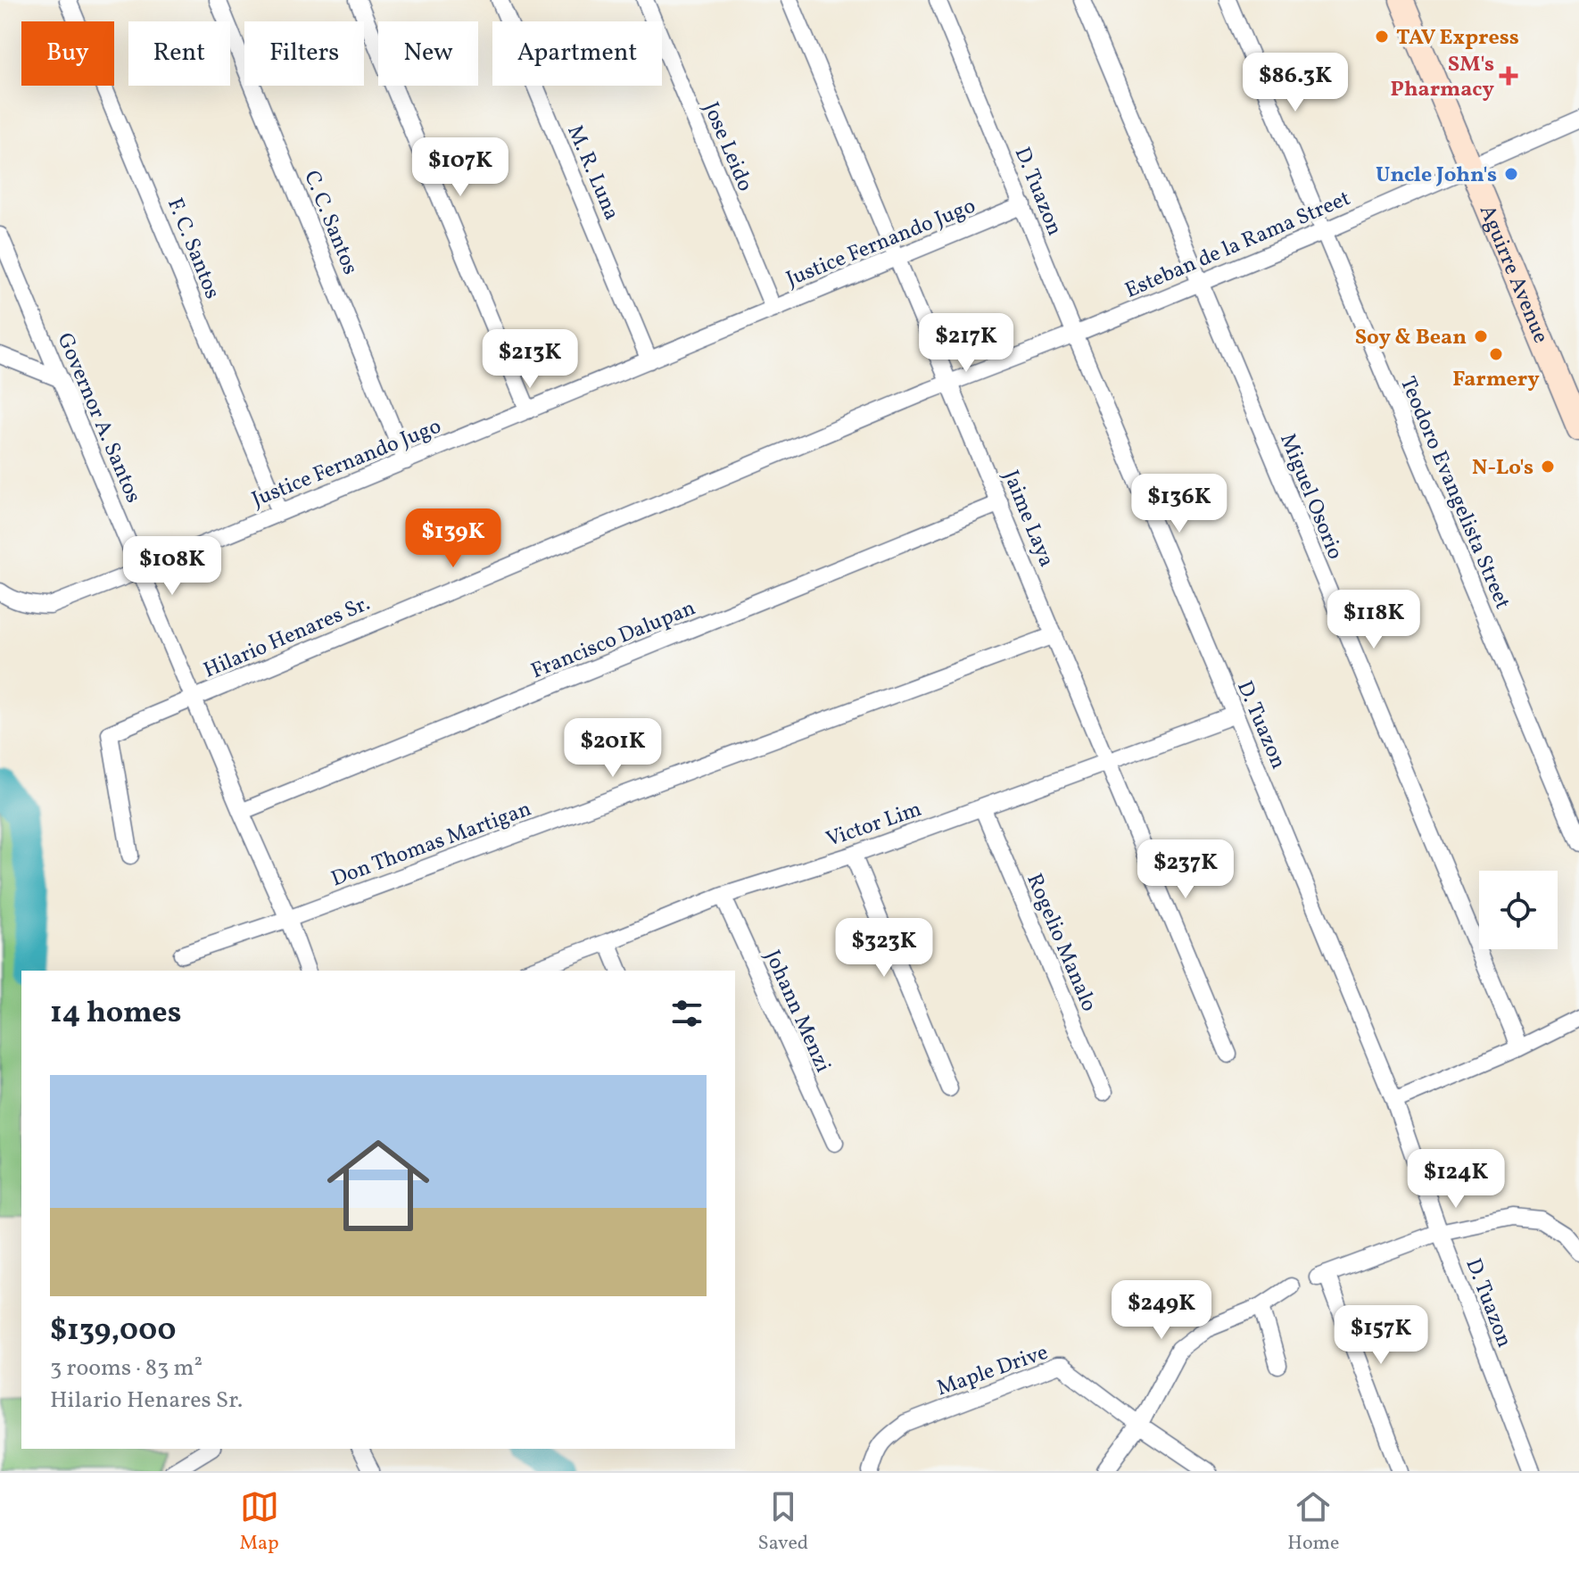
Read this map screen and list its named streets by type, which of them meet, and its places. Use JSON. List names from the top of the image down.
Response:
{
  "streets": {
    "street": [
      "Jose Leido",
      "M. R. Luna",
      "D. Tuazon",
      "C. C. Santos",
      "Justice Fernando Jugo",
      "Esteban de la Rama Street",
      "F. C. Santos",
      "Aguirre Avenue",
      "Governor A. Santos",
      "Teodoro Evangelista Street",
      "Miguel Osorio",
      "Jaime Laya",
      "Hilario Henares Sr.",
      "Francisco Dalupan",
      "Victor Lim",
      "Don Thomas Martigan",
      "Rogelio Manalo",
      "Johann Menzi",
      "Maple Drive"
    ]
  },
  "crossings": [
    ["Jose Leido", "Justice Fernando Jugo"],
    ["M. R. Luna", "Justice Fernando Jugo"],
    ["D. Tuazon", "Justice Fernando Jugo"],
    ["D. Tuazon", "Esteban de la Rama Street"],
    ["D. Tuazon", "Victor Lim"],
    ["C. C. Santos", "Justice Fernando Jugo"],
    ["Justice Fernando Jugo", "F. C. Santos"],
    ["Justice Fernando Jugo", "Governor A. Santos"],
    ["Justice Fernando Jugo", "Jaime Laya"],
    ["Esteban de la Rama Street", "Aguirre Avenue"],
    ["Esteban de la Rama Street", "Teodoro Evangelista Street"],
    ["Esteban de la Rama Street", "Miguel Osorio"],
    ["Esteban de la Rama Street", "Jaime Laya"],
    ["Esteban de la Rama Street", "Hilario Henares Sr."],
    ["Governor A. Santos", "Hilario Henares Sr."],
    ["Governor A. Santos", "Francisco Dalupan"],
    ["Governor A. Santos", "Don Thomas Martigan"],
    ["Jaime Laya", "Hilario Henares Sr."],
    ["Jaime Laya", "Francisco Dalupan"],
    ["Jaime Laya", "Victor Lim"],
    ["Jaime Laya", "Don Thomas Martigan"],
    ["Victor Lim", "Rogelio Manalo"],
    ["Victor Lim", "Johann Menzi"]
  ],
  "places": {
    "other": [
      "TAV Express",
      "Uncle John's",
      "Soy & Bean",
      "Farmery",
      "N-Lo's"
    ],
    "health": ["SM's Pharmacy"]
  },
  "page": {
    "chip": [
      "Buy",
      "Rent",
      "Filters",
      "New",
      "Apartment"
    ],
    "price": [
      "$86.3K",
      "$107K",
      "$217K",
      "$213K",
      "$136K",
      "$139K",
      "$108K",
      "$118K",
      "$201K",
      "$237K",
      "$323K",
      "$124K",
      "$249K",
      "$157K"
    ],
    "heading": "14 homes",
    "list": [
      {
        "name": "$139,000",
        "note": "3 rooms · 83 m² · Hilario Henares Sr."
      }
    ],
    "tabs": ["Map", "Saved", "Home"]
  }
}
